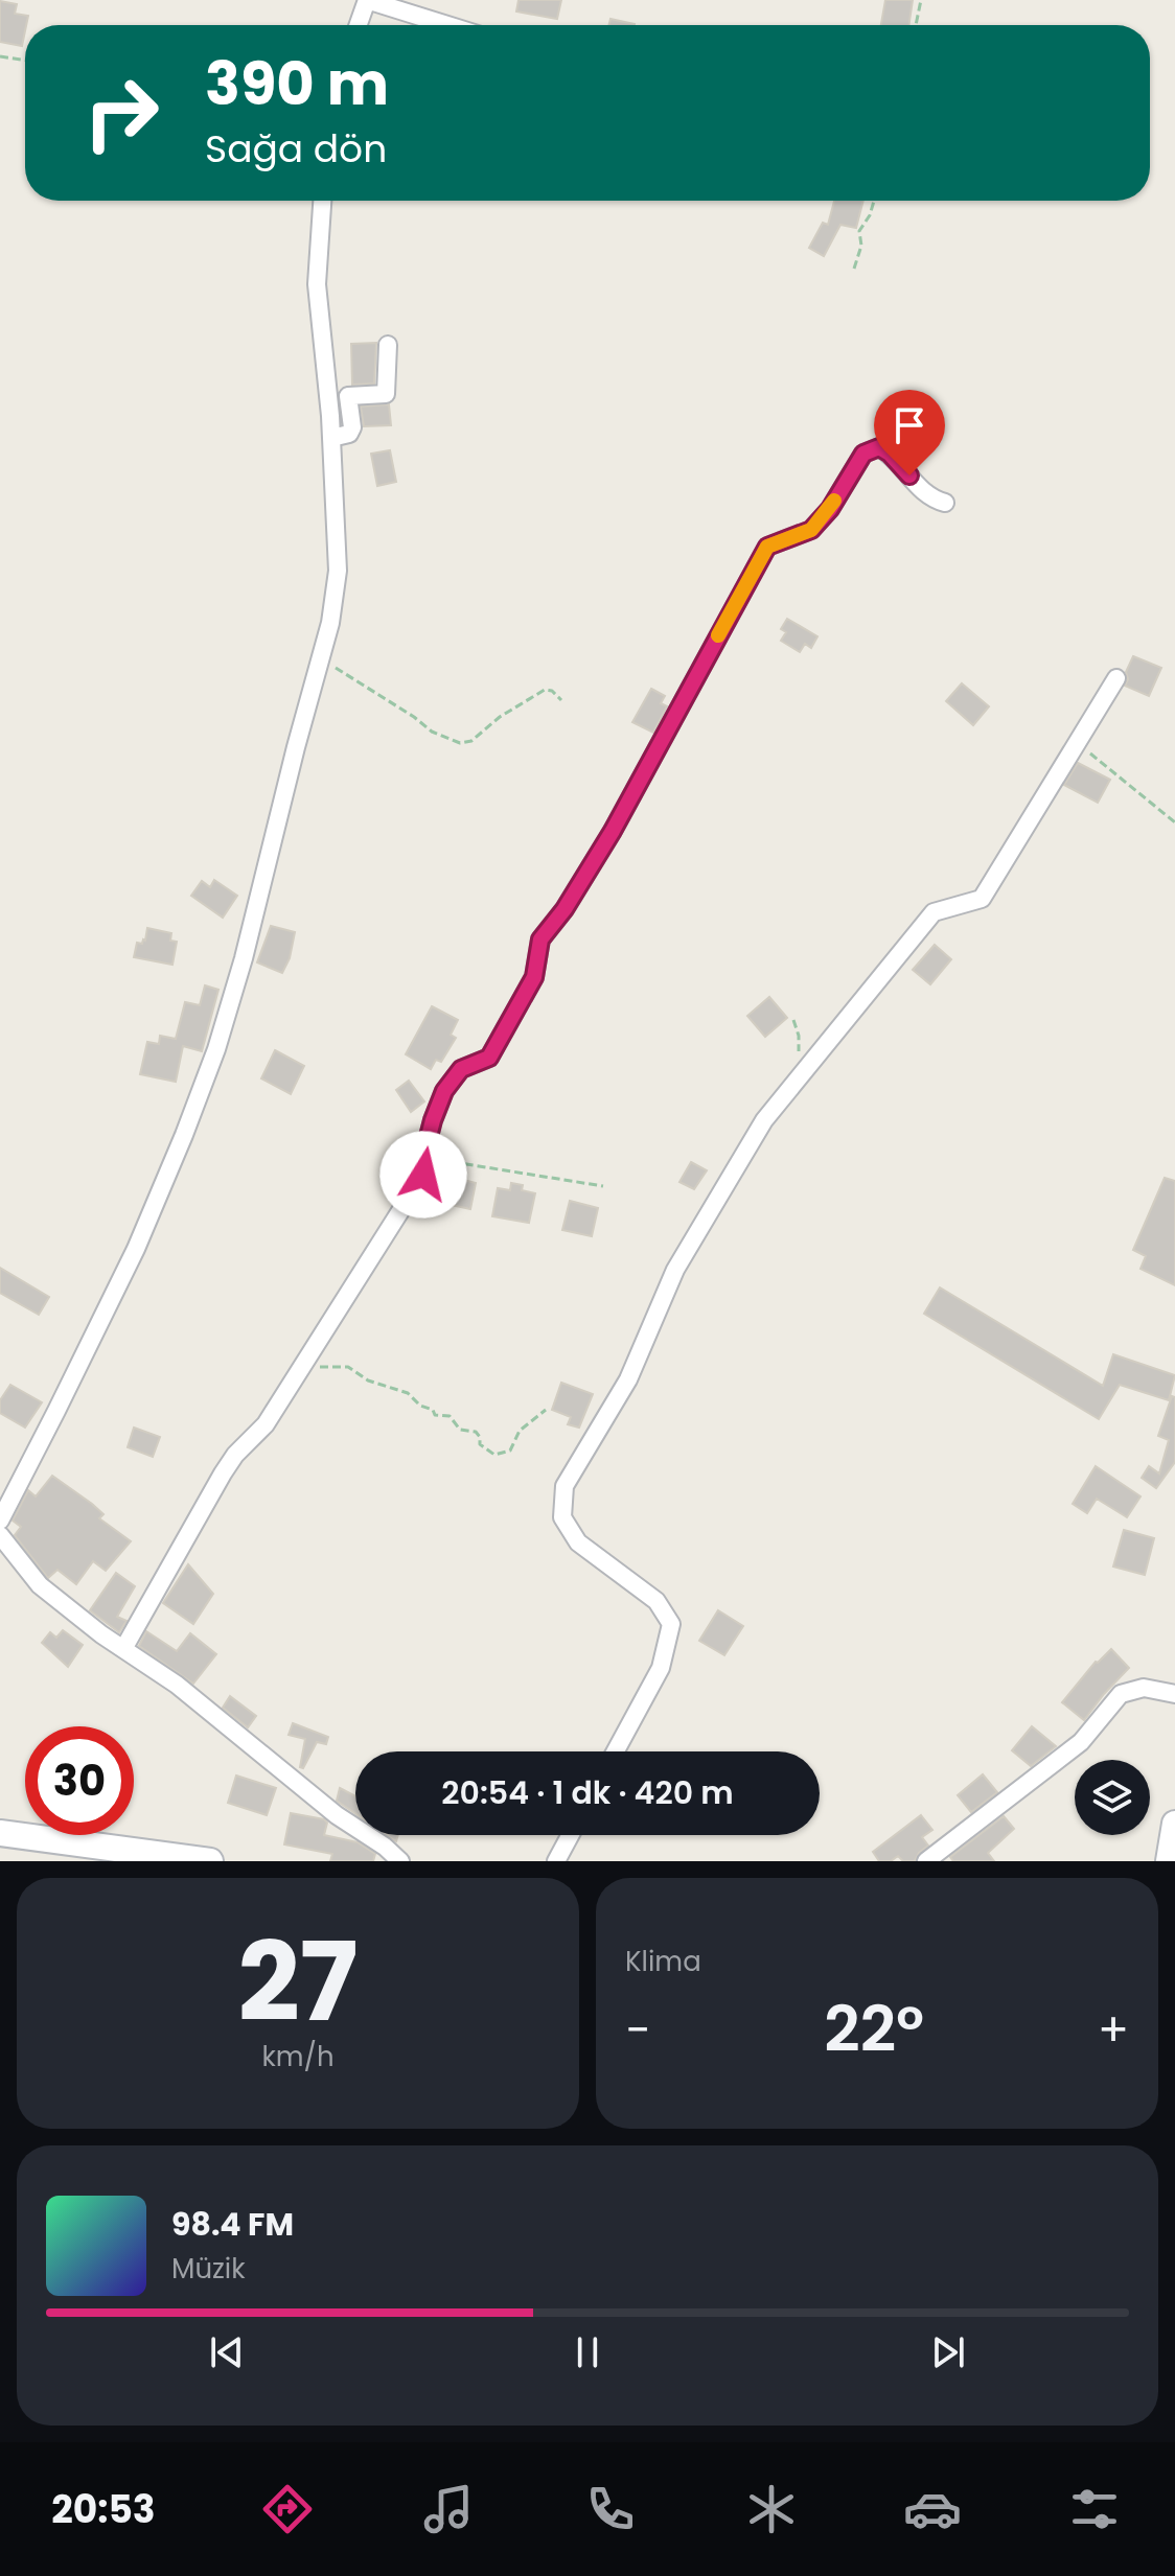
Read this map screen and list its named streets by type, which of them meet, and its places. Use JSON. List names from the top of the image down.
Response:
{
  "page": {
    "turn": ["390 m", "Sağa dön"],
    "limit": "30",
    "trip": "20:54 · 1 dk · 420 m",
    "tile": [
      ["27", "km/h"],
      "Klima"
    ],
    "heat": ["−", "22°", "+"],
    "song": ["98.4 FM", "Müzik"],
    "tabs": "20:53"
  }
}
